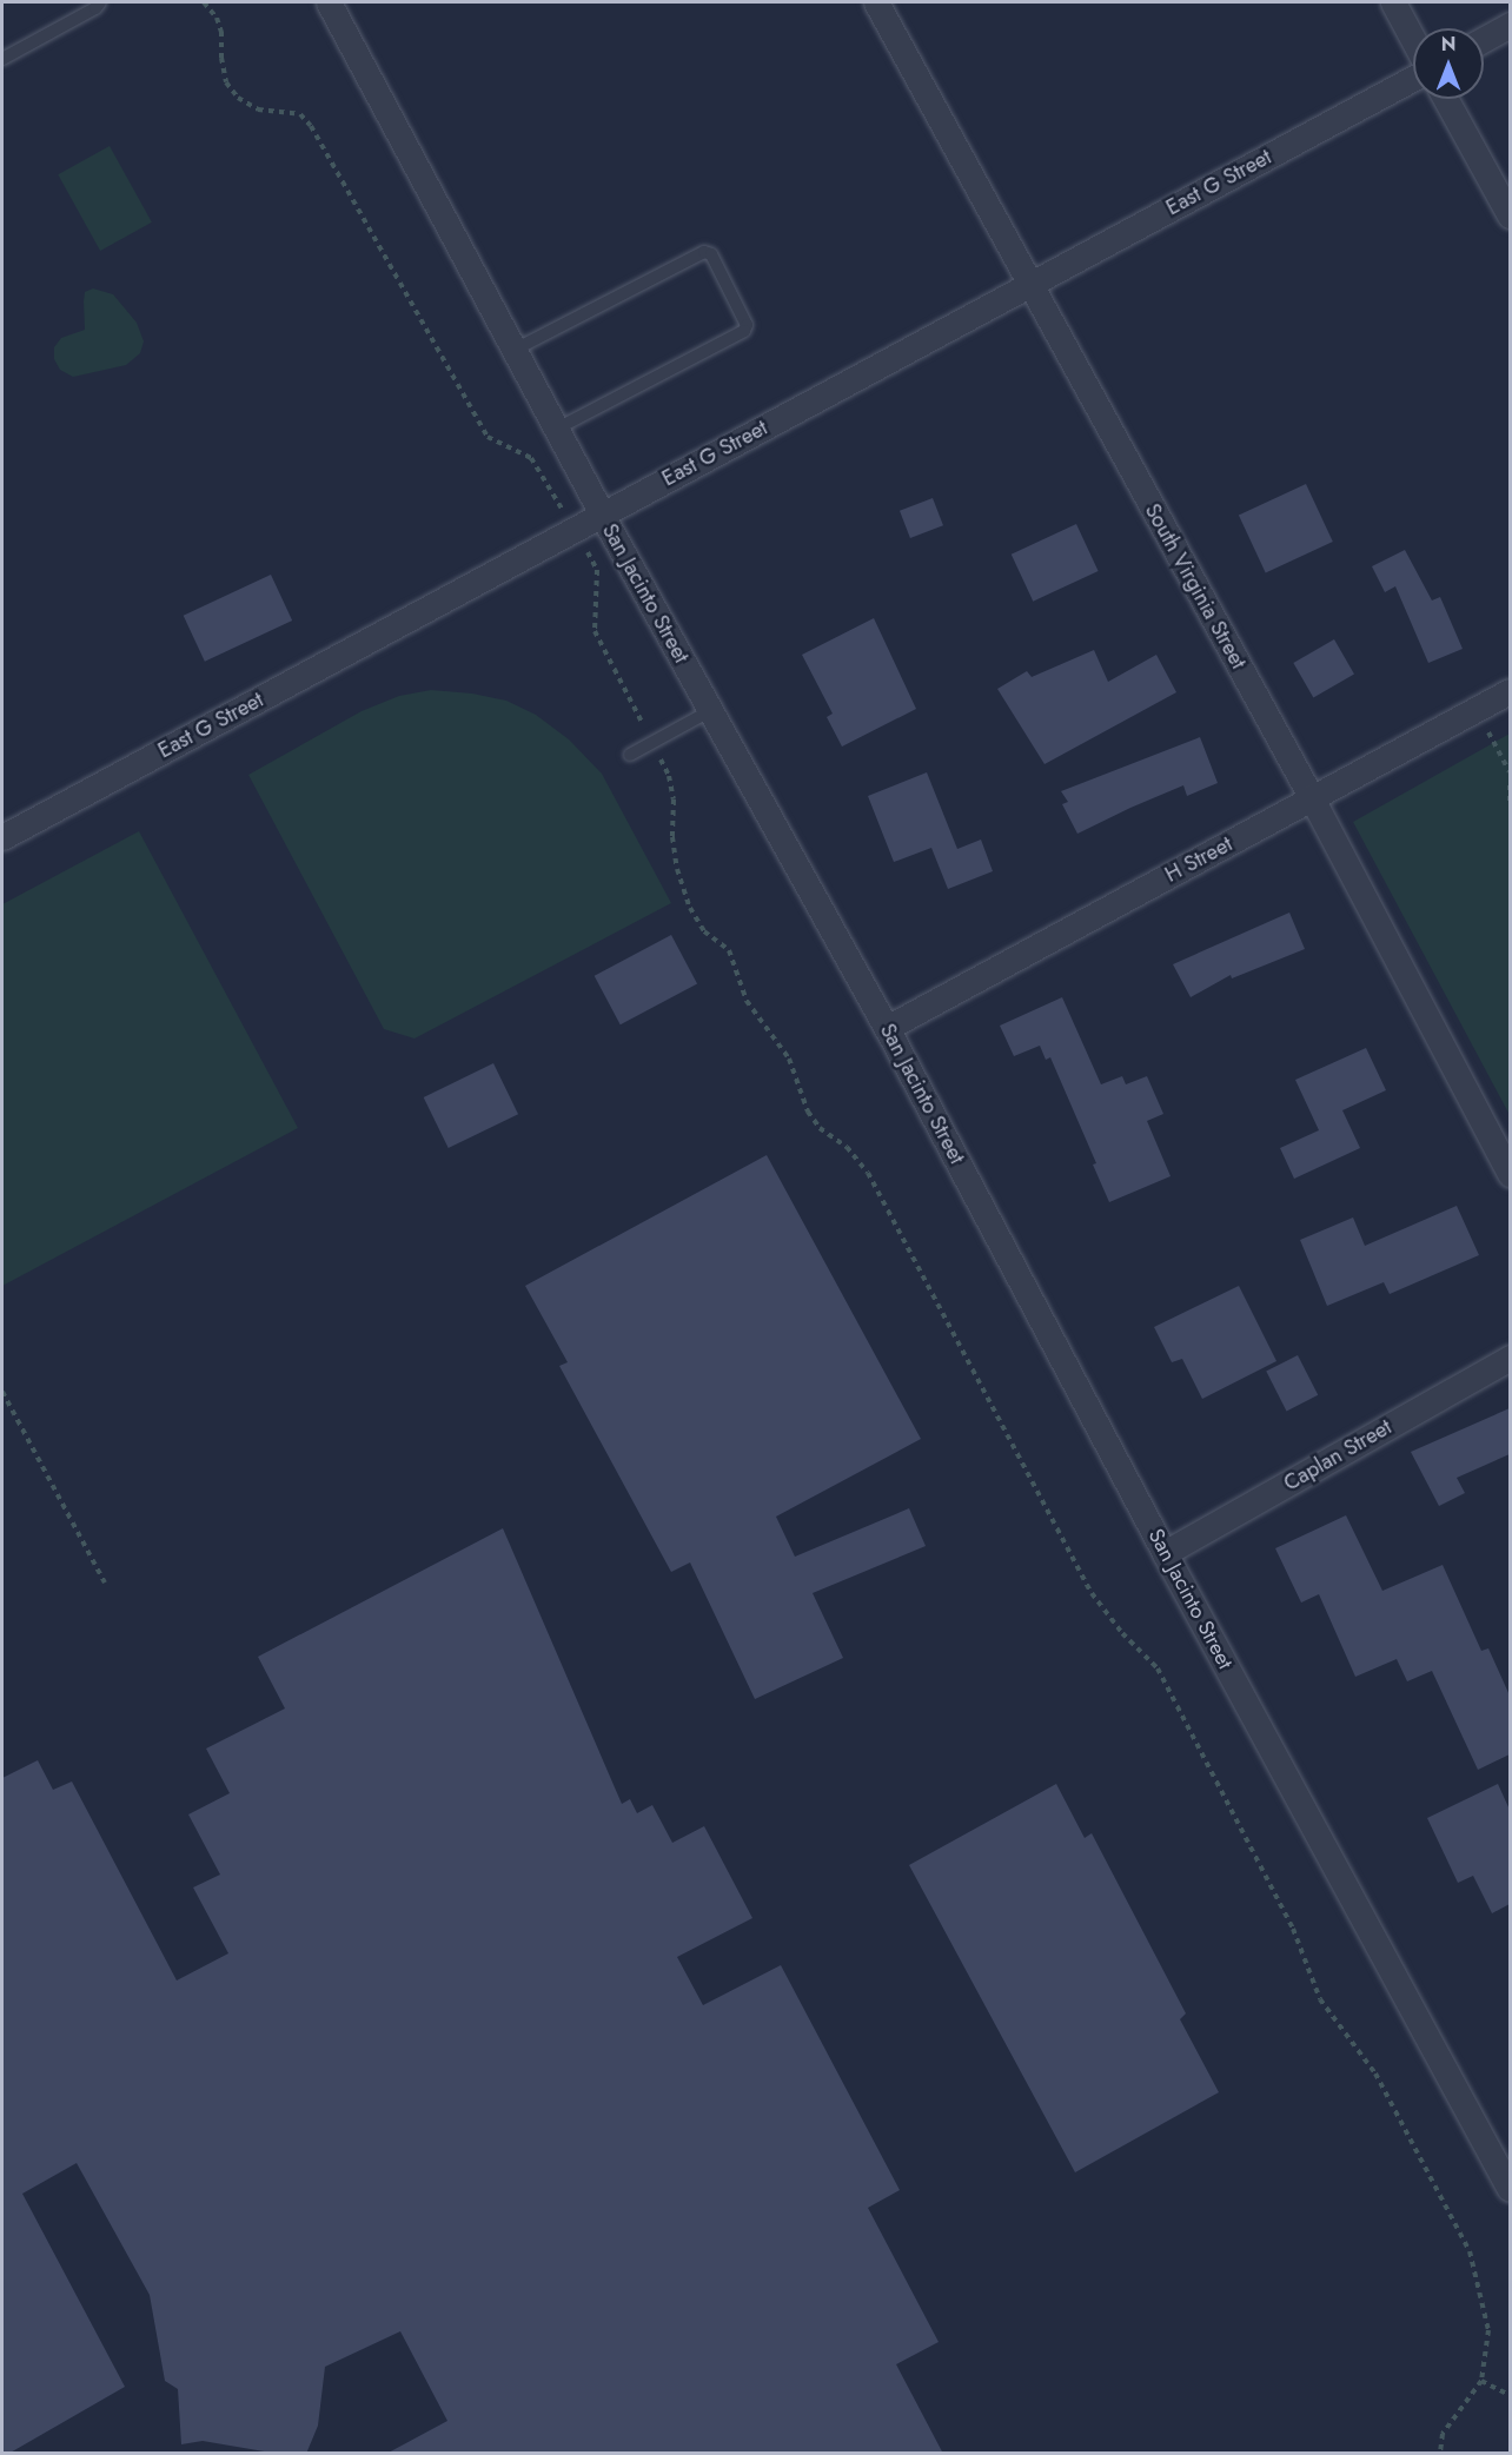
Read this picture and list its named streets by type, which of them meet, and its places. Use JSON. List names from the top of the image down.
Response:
{
  "streets": {
    "street": [
      "East G Street",
      "South Virginia Street",
      "San Jacinto Street",
      "H Street",
      "Caplan Street"
    ]
  },
  "crossings": [
    ["East G Street", "South Virginia Street"],
    ["East G Street", "San Jacinto Street"],
    ["South Virginia Street", "H Street"],
    ["San Jacinto Street", "H Street"],
    ["San Jacinto Street", "Caplan Street"]
  ],
  "north": "top"
}
